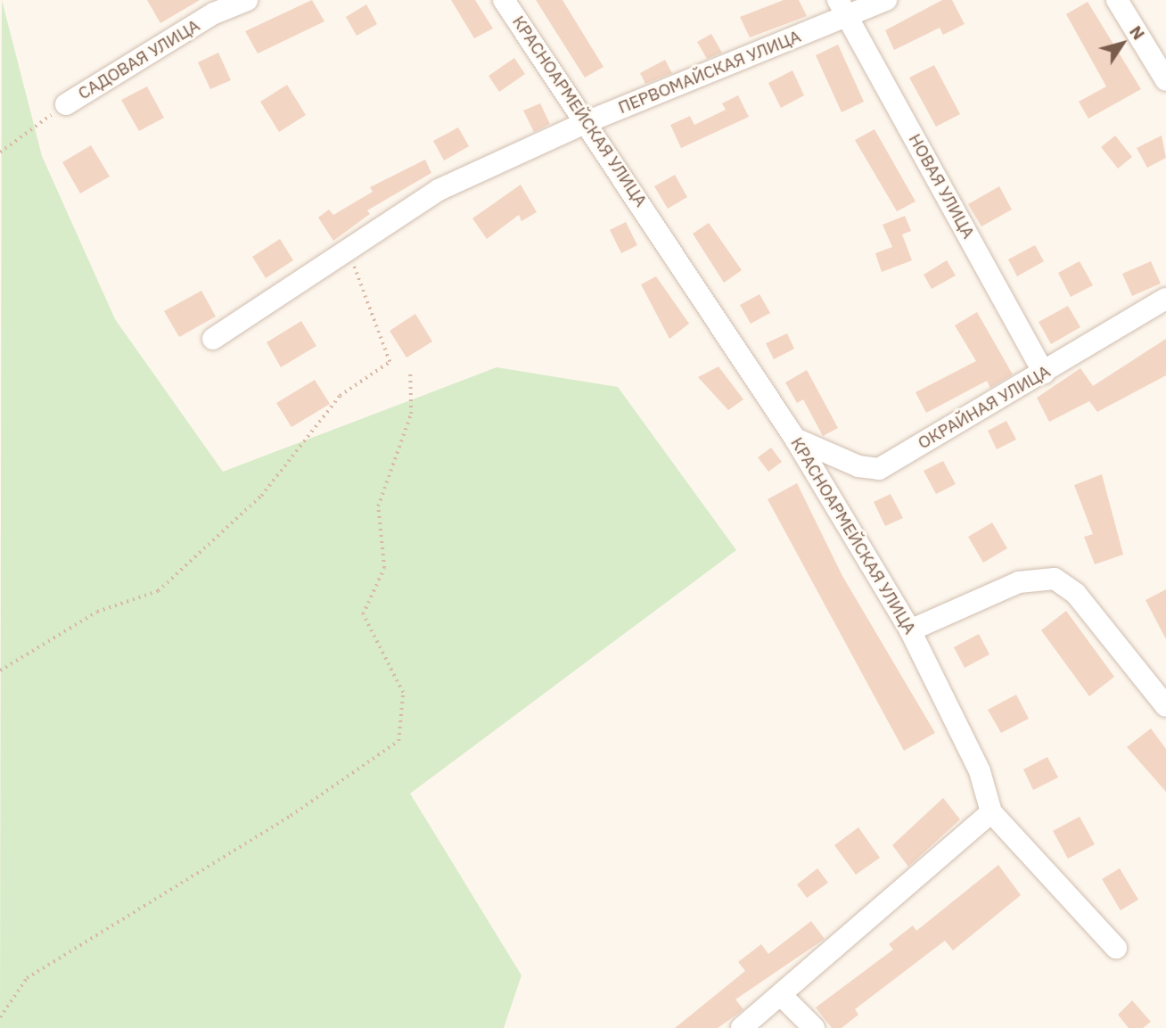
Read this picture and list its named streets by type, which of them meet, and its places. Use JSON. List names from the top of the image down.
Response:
{
  "streets": {
    "street": [
      "САДОВАЯ УЛИЦА",
      "ПЕРВОМАЙСКАЯ УЛИЦА",
      "КРАСНОАРМЕЙСКАЯ УЛИЦА",
      "НОВАЯ УЛИЦА",
      "ОКРАЙНАЯ УЛИЦА"
    ]
  },
  "crossings": [
    ["ПЕРВОМАЙСКАЯ УЛИЦА", "КРАСНОАРМЕЙСКАЯ УЛИЦА"],
    ["ПЕРВОМАЙСКАЯ УЛИЦА", "НОВАЯ УЛИЦА"],
    ["КРАСНОАРМЕЙСКАЯ УЛИЦА", "ОКРАЙНАЯ УЛИЦА"],
    ["НОВАЯ УЛИЦА", "ОКРАЙНАЯ УЛИЦА"]
  ],
  "north": "top right"
}
